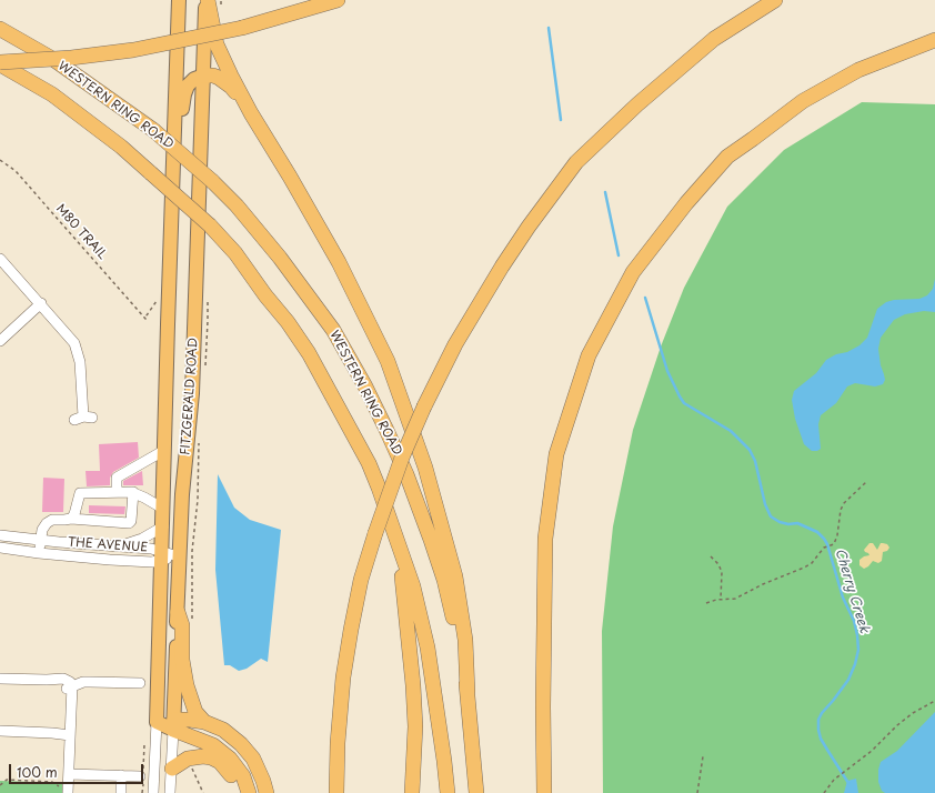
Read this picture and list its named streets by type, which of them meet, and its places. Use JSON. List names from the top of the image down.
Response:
{
  "streets": {
    "highway": ["WESTERN RING ROAD"],
    "main road": ["FITZGERALD ROAD"],
    "street": ["THE AVENUE"],
    "path": ["M80 TRAIL"]
  },
  "crossings": [
    ["FITZGERALD ROAD", "THE AVENUE"]
  ],
  "water": ["Cherry Creek"],
  "scale_bar": "100 m"
}
